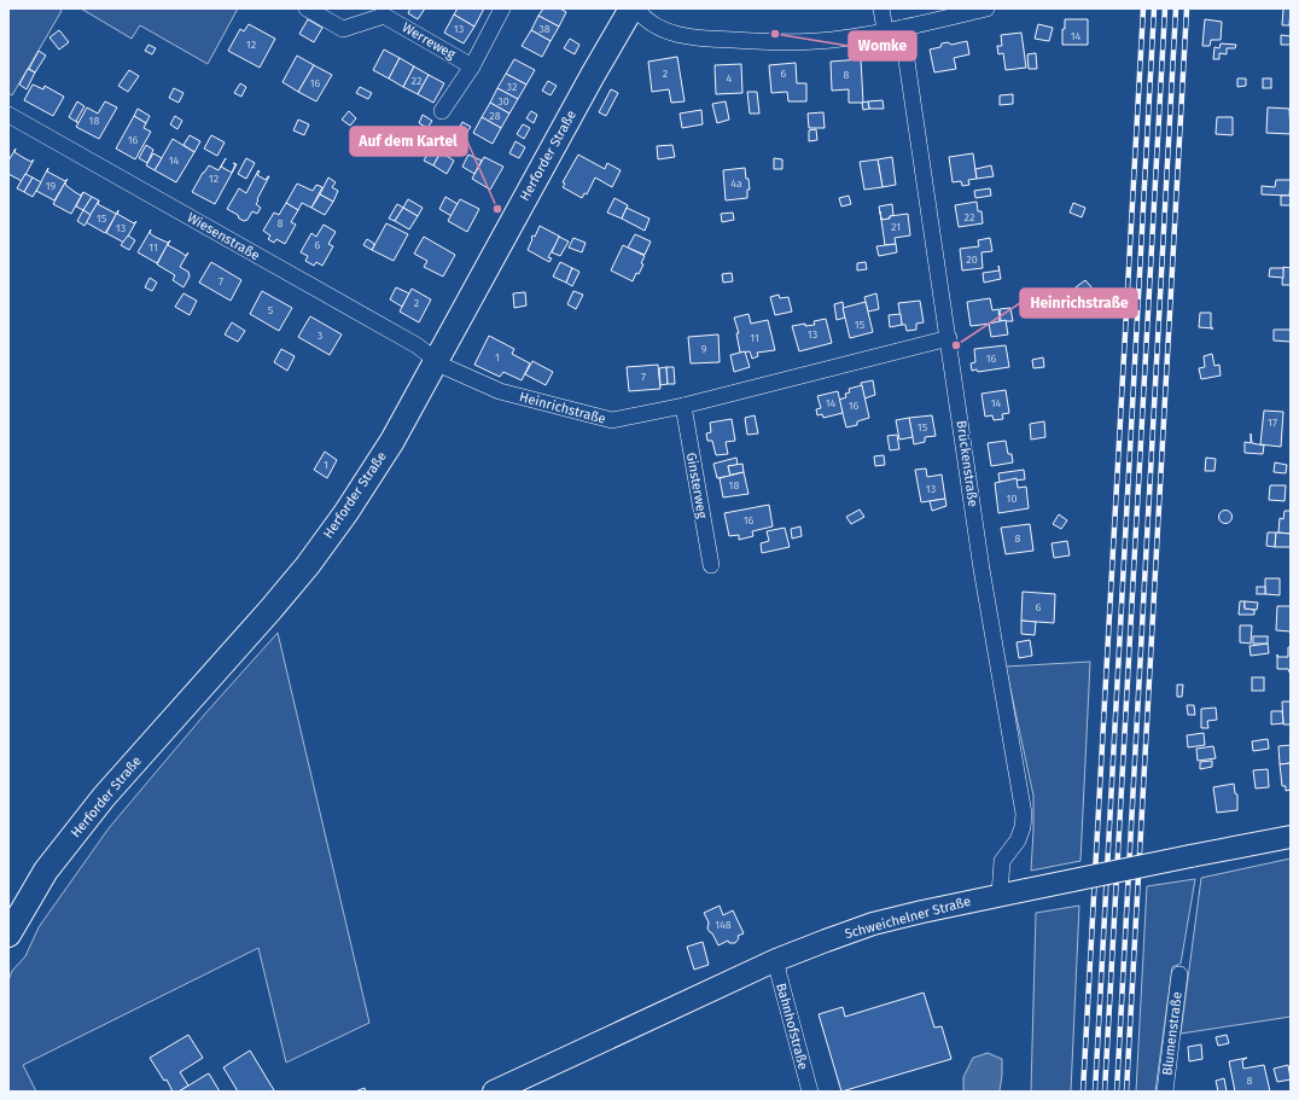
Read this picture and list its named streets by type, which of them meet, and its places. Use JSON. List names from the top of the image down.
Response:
{
  "streets": {
    "main road": ["Herforder Straße"],
    "street": [
      "Werreweg",
      "Wiesenstraße",
      "Heinrichstraße",
      "Brückenstraße",
      "Ginsterweg",
      "Schweichelner Straße",
      "Bahnhofstraße",
      "Blumenstraße"
    ]
  },
  "crossings": [
    ["Herforder Straße", "Wiesenstraße"],
    ["Herforder Straße", "Heinrichstraße"],
    ["Wiesenstraße", "Heinrichstraße"],
    ["Heinrichstraße", "Brückenstraße"],
    ["Heinrichstraße", "Ginsterweg"],
    ["Brückenstraße", "Schweichelner Straße"],
    ["Schweichelner Straße", "Bahnhofstraße"]
  ],
  "places": ["Womke", "Auf dem Kartel", "Heinrichstraße"],
  "house_numbers": [
    "13",
    "38",
    "14",
    "12",
    "2",
    "6",
    "8",
    "4",
    "22",
    "16",
    "32",
    "30",
    "28",
    "18",
    "16",
    "14",
    "12",
    "4a",
    "19",
    "22",
    "15",
    "8",
    "21",
    "13",
    "6",
    "11",
    "20",
    "7",
    "2",
    "5",
    "15",
    "13",
    "3",
    "11",
    "9",
    "1",
    "16",
    "7",
    "14",
    "14",
    "16",
    "17",
    "15",
    "1",
    "18",
    "13",
    "10",
    "16",
    "8",
    "6",
    "148",
    "8"
  ]
}
